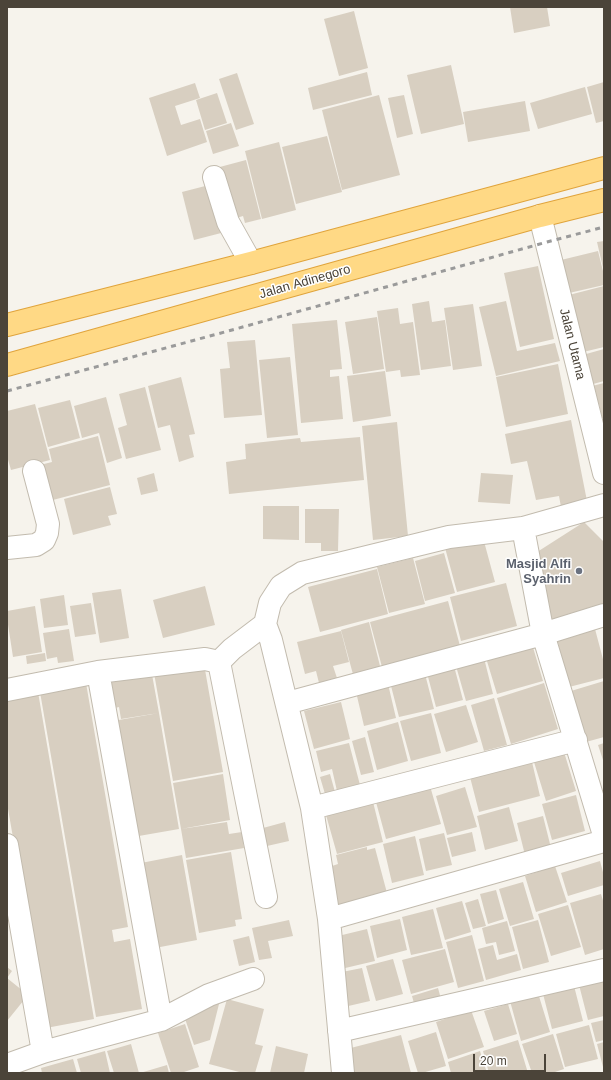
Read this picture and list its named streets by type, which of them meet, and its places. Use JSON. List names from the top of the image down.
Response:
{
  "streets": {
    "highway": ["Jalan Adinegoro"],
    "street": ["Jalan Utama"]
  },
  "crossings": [
    ["Jalan Adinegoro", "Jalan Utama"]
  ],
  "places": ["Masjid Alfi Syahrin"],
  "scale_bar": "20 m"
}
